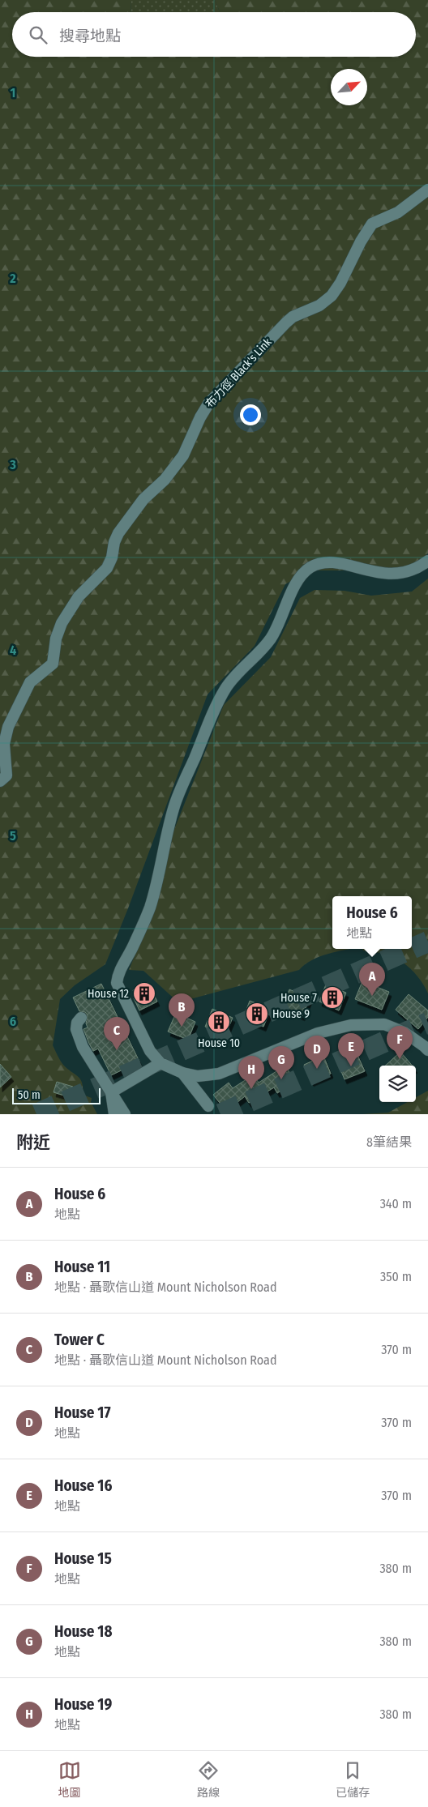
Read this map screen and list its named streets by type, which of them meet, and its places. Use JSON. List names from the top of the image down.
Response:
{
  "streets": {
    "street": ["布力徑 Black's Link"]
  },
  "places": {
    "building": [
      "House 12",
      "House 7",
      "House 9",
      "House 10"
    ]
  },
  "scale_bar": "50 m",
  "north": "top right",
  "page": {
    "search": "搜尋地點",
    "popup": ["House 6", "地點"],
    "pins": [
      "A",
      "B",
      "C",
      "F",
      "E",
      "D",
      "G",
      "H"
    ],
    "scale": "50 m",
    "heading": ["附近", "8筆結果"],
    "list": [
      {
        "mark": "A",
        "name": "House 6",
        "note": "地點",
        "value": "340 m"
      },
      {
        "mark": "B",
        "name": "House 11",
        "note": "地點 · 聶歌信山道 Mount Nicholson Road",
        "value": "350 m"
      },
      {
        "mark": "C",
        "name": "Tower C",
        "note": "地點 · 聶歌信山道 Mount Nicholson Road",
        "value": "370 m"
      },
      {
        "mark": "D",
        "name": "House 17",
        "note": "地點",
        "value": "370 m"
      },
      {
        "mark": "E",
        "name": "House 16",
        "note": "地點",
        "value": "370 m"
      },
      {
        "mark": "F",
        "name": "House 15",
        "note": "地點",
        "value": "380 m"
      },
      {
        "mark": "G",
        "name": "House 18",
        "note": "地點",
        "value": "380 m"
      },
      {
        "mark": "H",
        "name": "House 19",
        "note": "地點",
        "value": "380 m"
      }
    ],
    "nav": ["地圖", "路線", "已儲存"]
  },
  "grid": {
    "rows": [
      "1",
      "2",
      "3",
      "4",
      "5",
      "6"
    ]
  }
}
